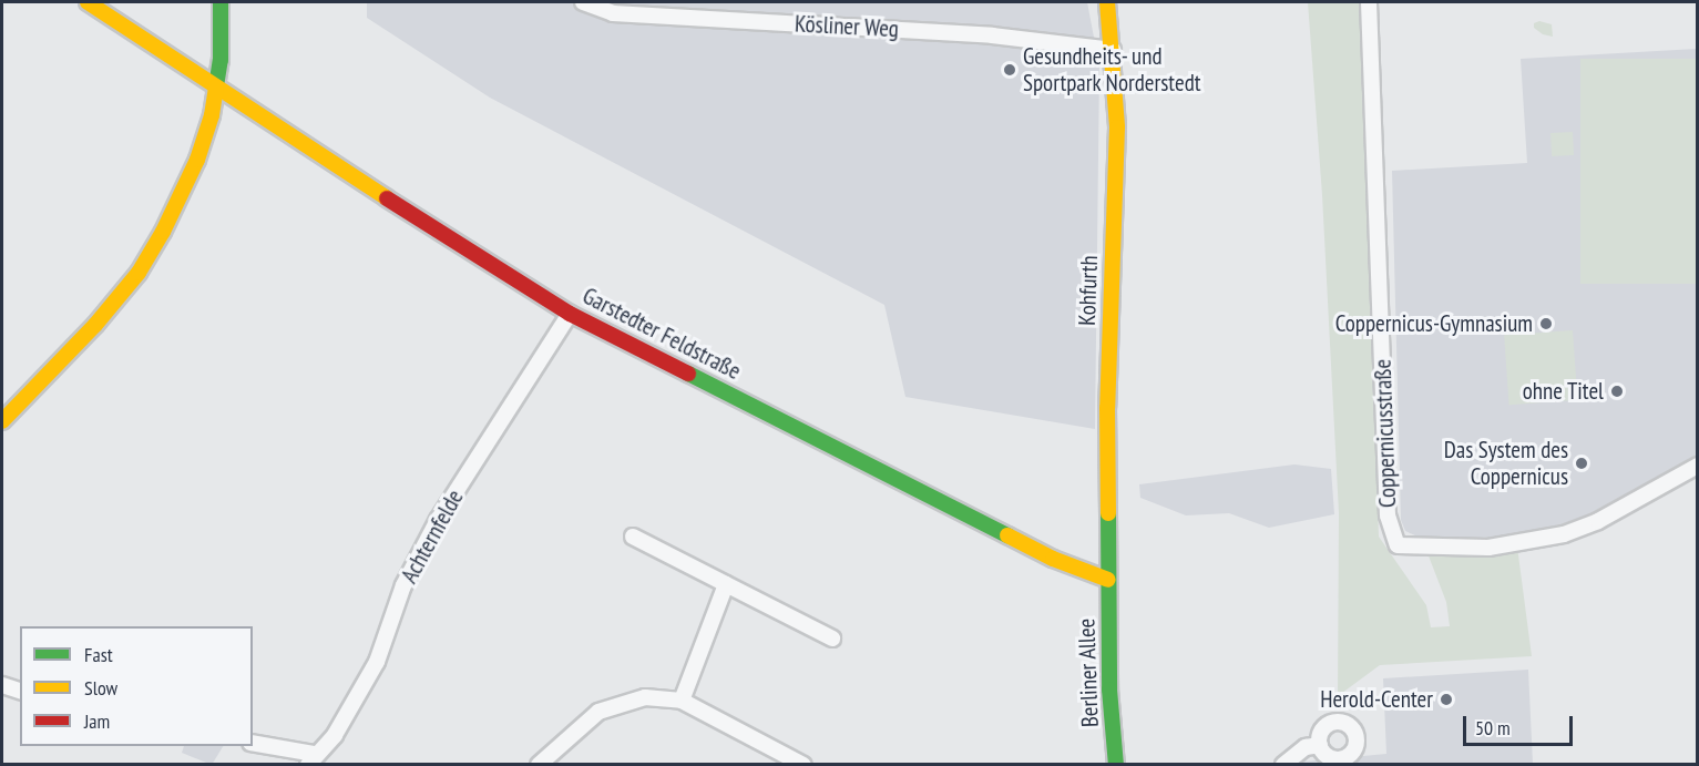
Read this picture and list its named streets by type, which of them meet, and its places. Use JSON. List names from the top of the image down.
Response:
{
  "streets": {
    "street": [
      "Kösliner Weg",
      "Kohfurth",
      "Garstedter Feldstraße",
      "Coppernicusstraße",
      "Achternfelde",
      "Berliner Allee"
    ]
  },
  "crossings": [
    ["Kösliner Weg", "Kohfurth"],
    ["Kohfurth", "Garstedter Feldstraße"],
    ["Kohfurth", "Berliner Allee"],
    ["Garstedter Feldstraße", "Achternfelde"],
    ["Garstedter Feldstraße", "Berliner Allee"]
  ],
  "places": [
    "Gesundheits- und Sportpark Norderstedt",
    "Coppernicus-Gymnasium",
    "ohne Titel",
    "Das System des Coppernicus",
    "Herold-Center"
  ],
  "legend": ["Fast", "Slow", "Jam"],
  "scale_bar": "50 m"
}
